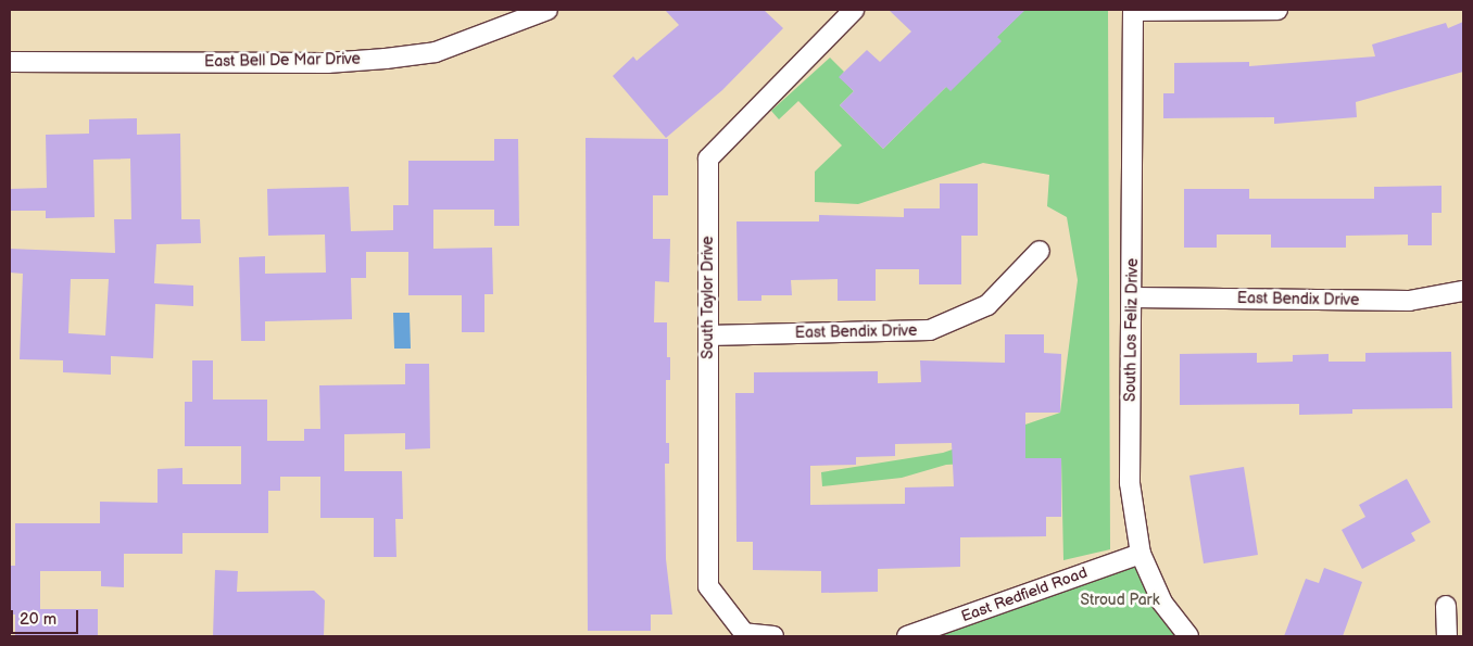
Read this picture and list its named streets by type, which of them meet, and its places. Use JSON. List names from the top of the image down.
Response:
{
  "streets": {
    "street": [
      "East Bell De Mar Drive",
      "South Taylor Drive",
      "East Bendix Drive",
      "South Los Feliz Drive",
      "East Redfield Road"
    ]
  },
  "crossings": [
    ["South Taylor Drive", "East Bendix Drive"],
    ["East Bendix Drive", "South Los Feliz Drive"],
    ["South Los Feliz Drive", "East Redfield Road"]
  ],
  "parks": ["Stroud Park"],
  "scale_bar": "20 m"
}
